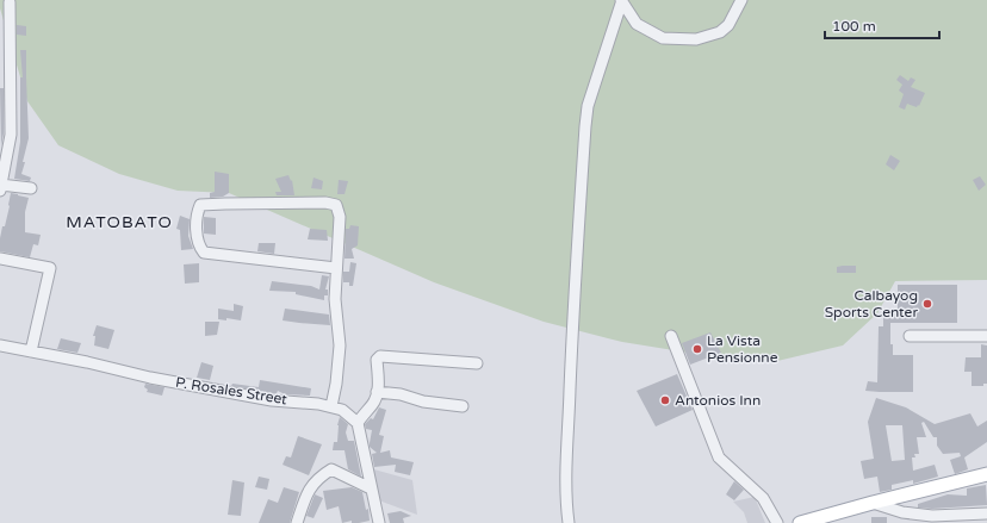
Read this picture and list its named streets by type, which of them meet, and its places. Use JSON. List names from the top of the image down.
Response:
{
  "streets": {
    "street": ["P. Rosales Street"]
  },
  "districts": ["MATOBATO"],
  "places": ["Calbayog Sports Center", "La Vista Pensionne", "Antonios Inn"],
  "scale_bar": "100 m"
}
